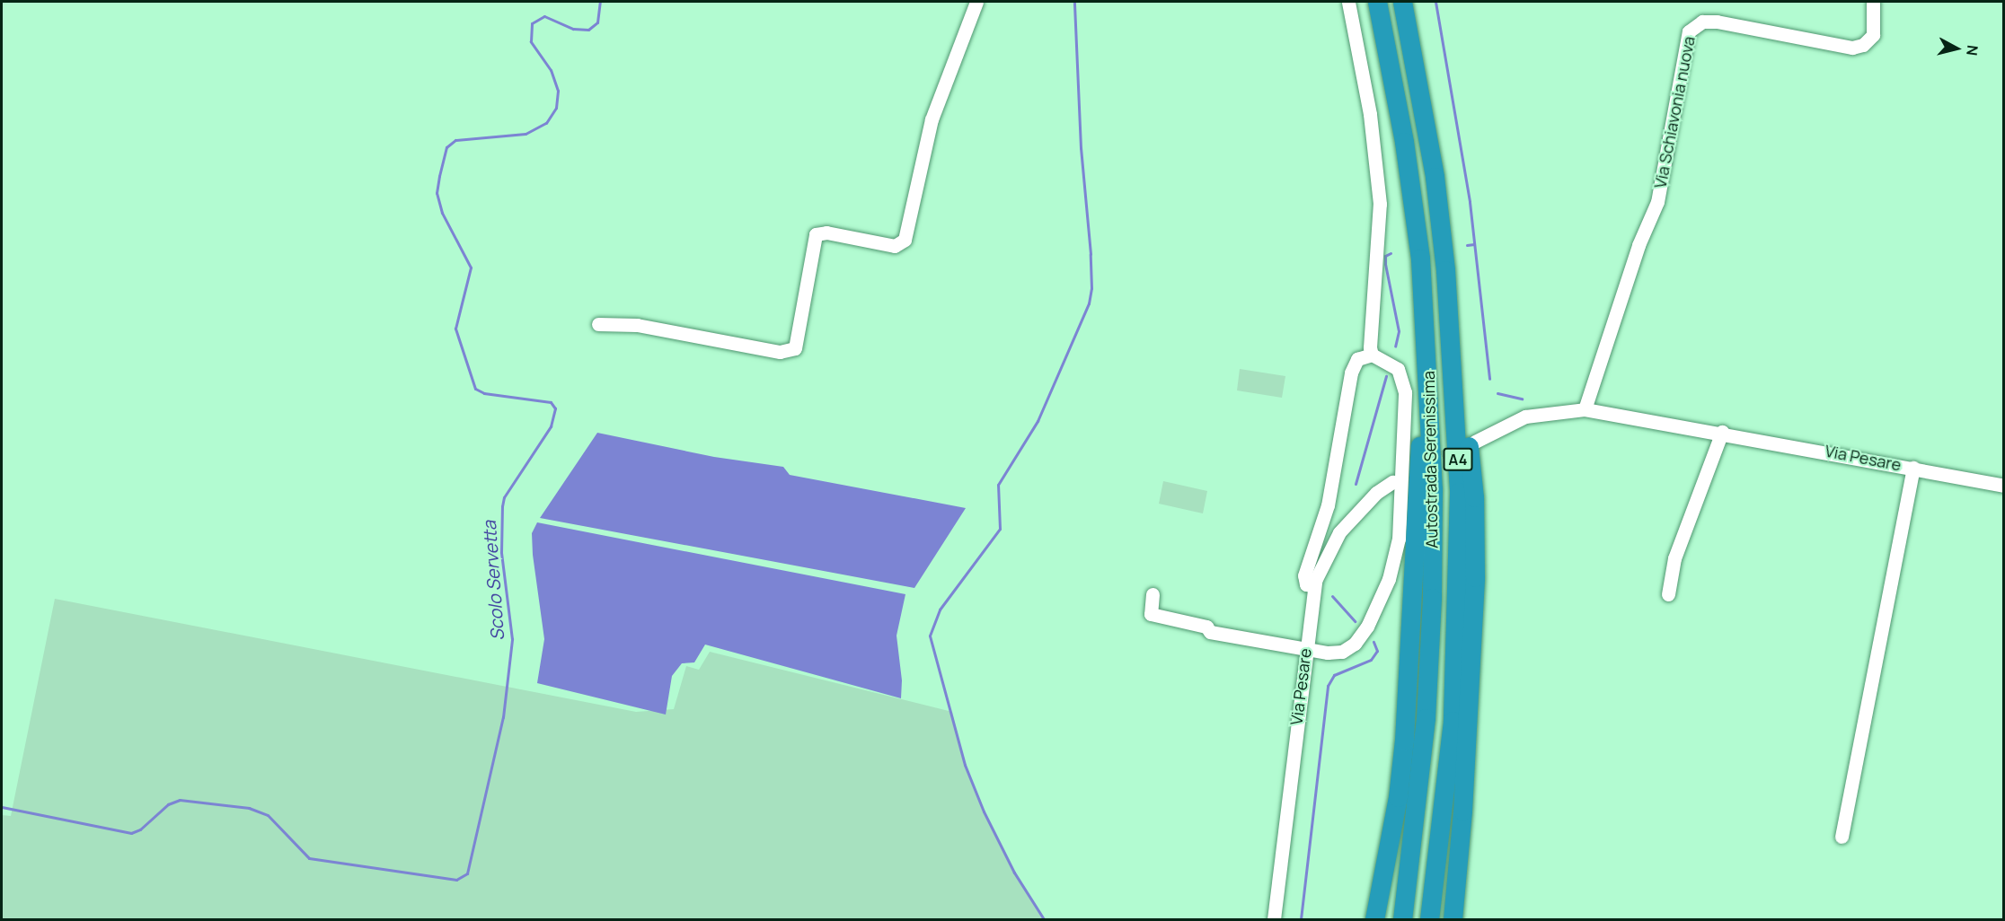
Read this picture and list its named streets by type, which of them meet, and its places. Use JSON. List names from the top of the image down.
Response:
{
  "streets": {
    "highway": ["Autostrada Serenissima", "A4"],
    "street": ["Via Schiavonia nuova", "Via Pesare"]
  },
  "crossings": [
    ["Via Schiavonia nuova", "Via Pesare"]
  ],
  "water": ["Scolo Servetta"],
  "north": "right"
}
